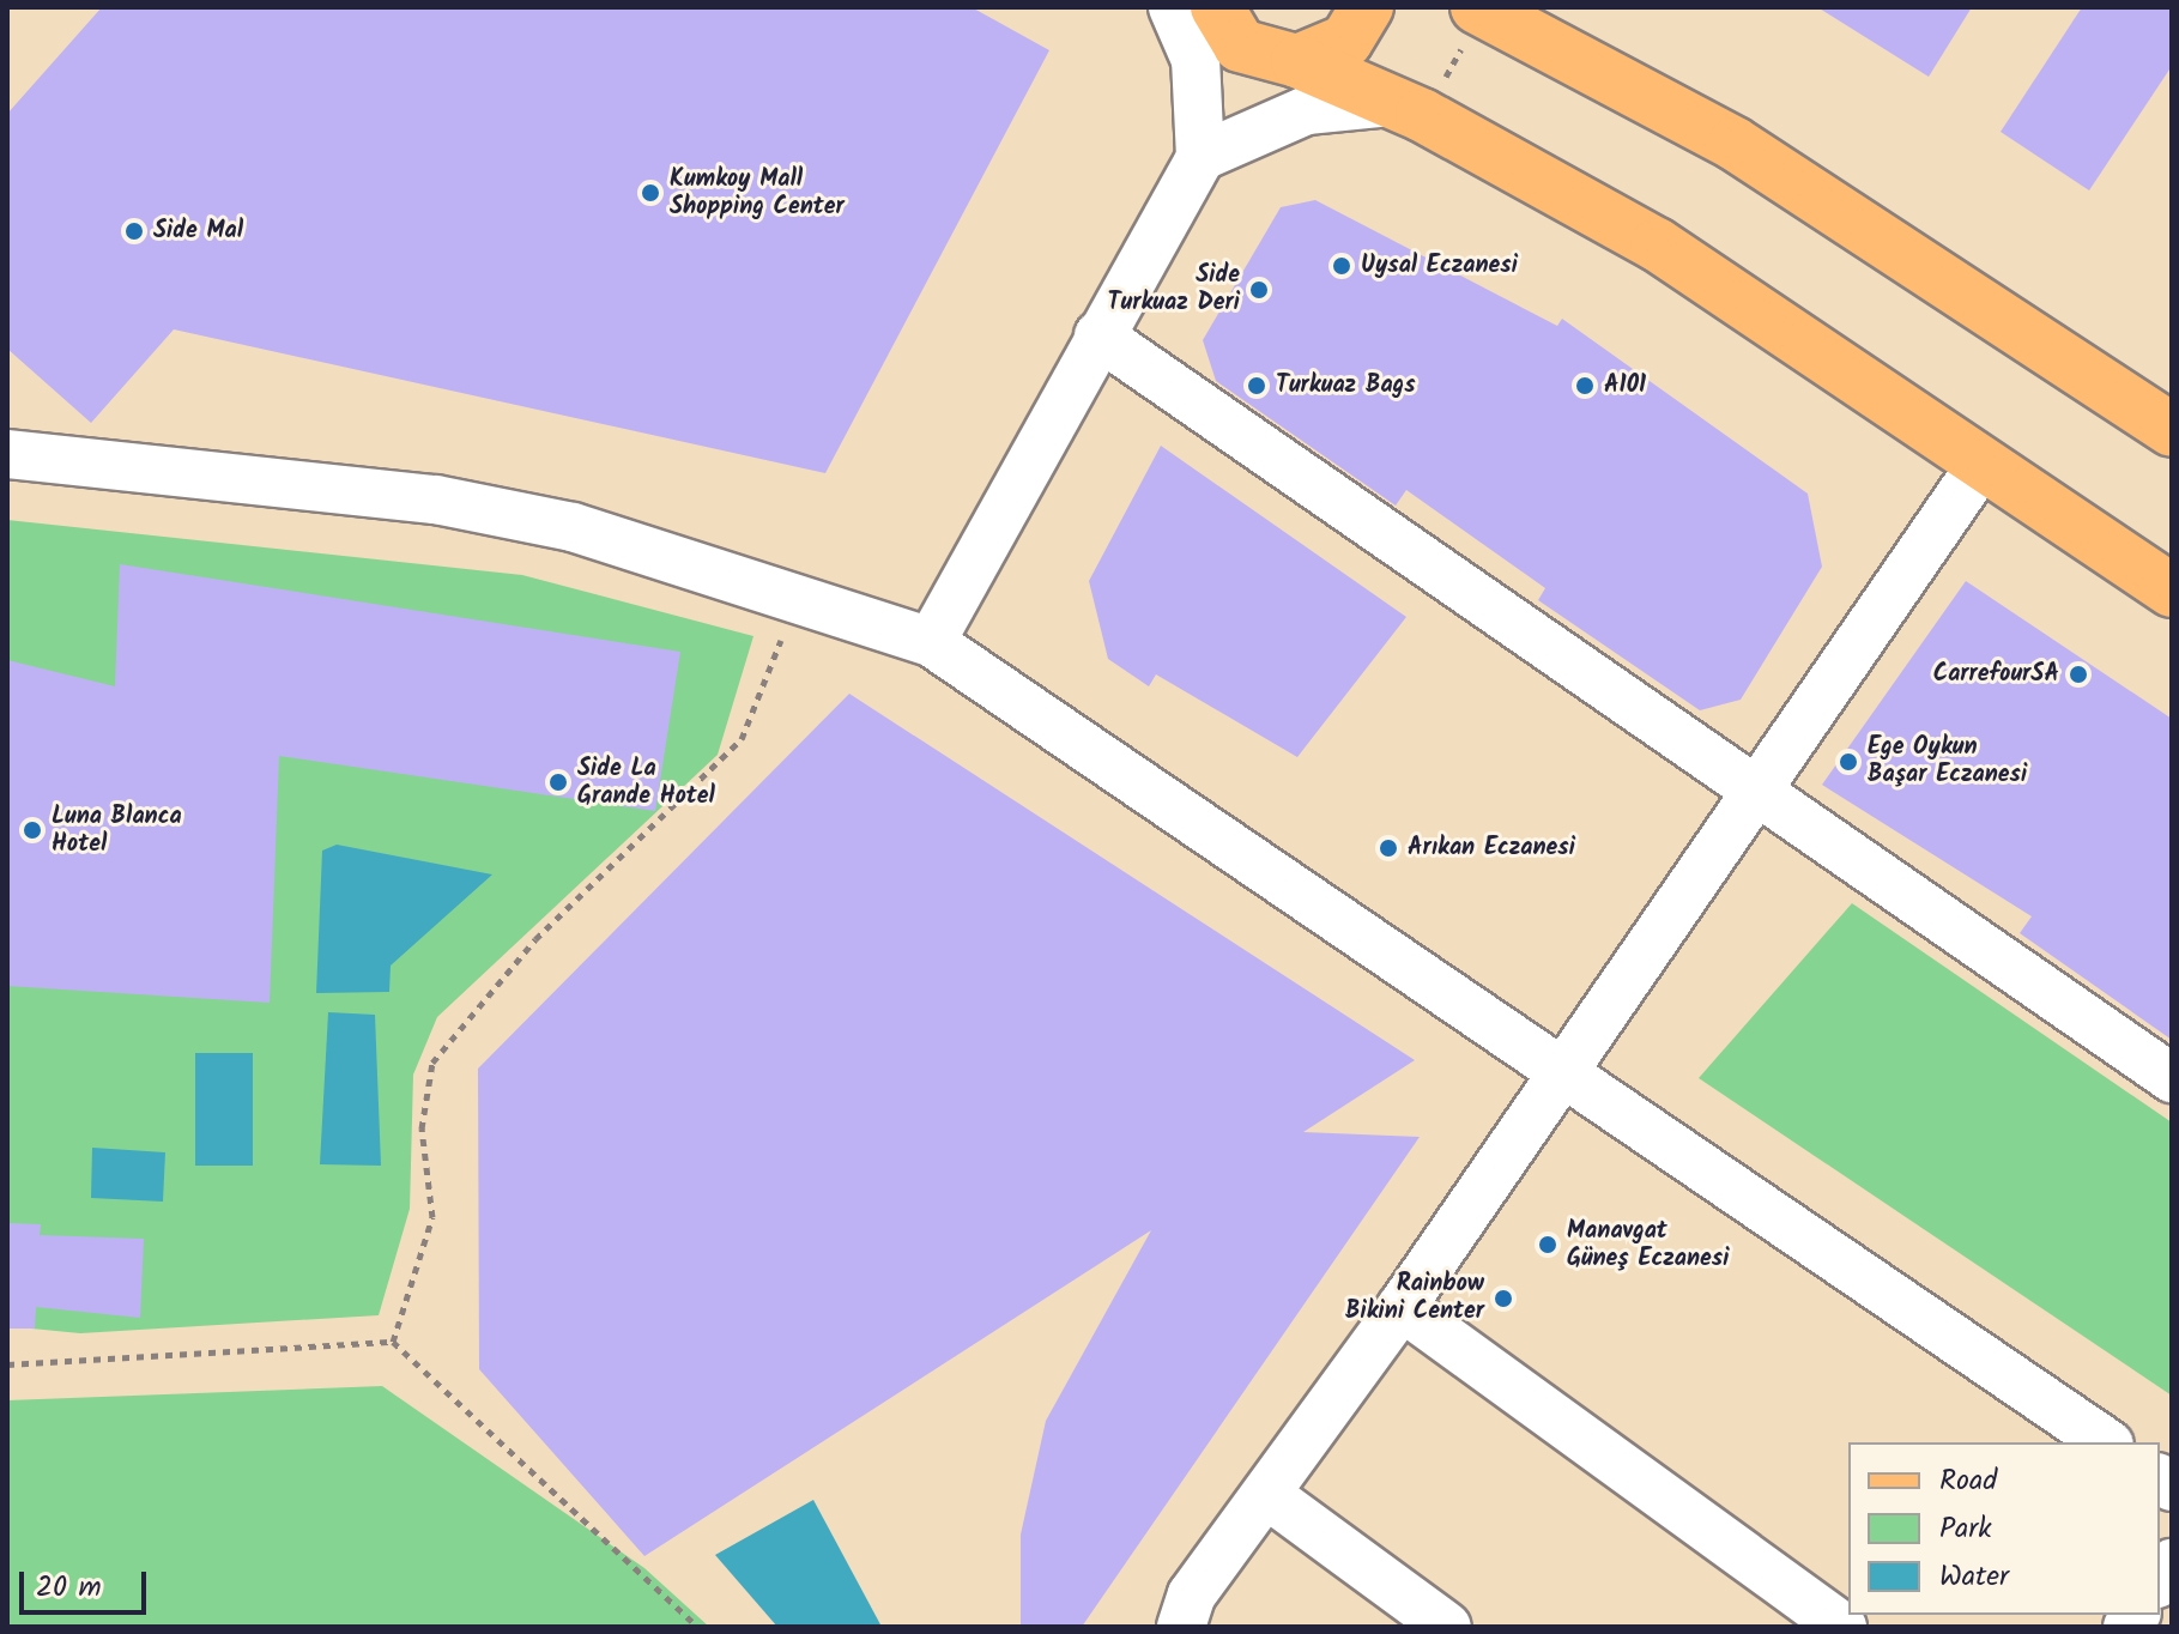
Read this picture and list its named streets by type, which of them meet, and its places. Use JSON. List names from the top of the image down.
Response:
{
  "places": [
    "Kumkoy Mall Shopping Center",
    "Side Mal",
    "Uysal Eczanesi",
    "Side Turkuaz Deri",
    "Turkuaz Bags",
    "A101",
    "CarrefourSA",
    "Ege Oykun Başar Eczanesi",
    "Side La Grande Hotel",
    "Luna Blanca Hotel",
    "Arıkan Eczanesi",
    "Manavgat Güneş Eczanesi",
    "Rainbow Bikini Center"
  ],
  "legend": ["Road", "Park", "Water"],
  "scale_bar": "20 m"
}
